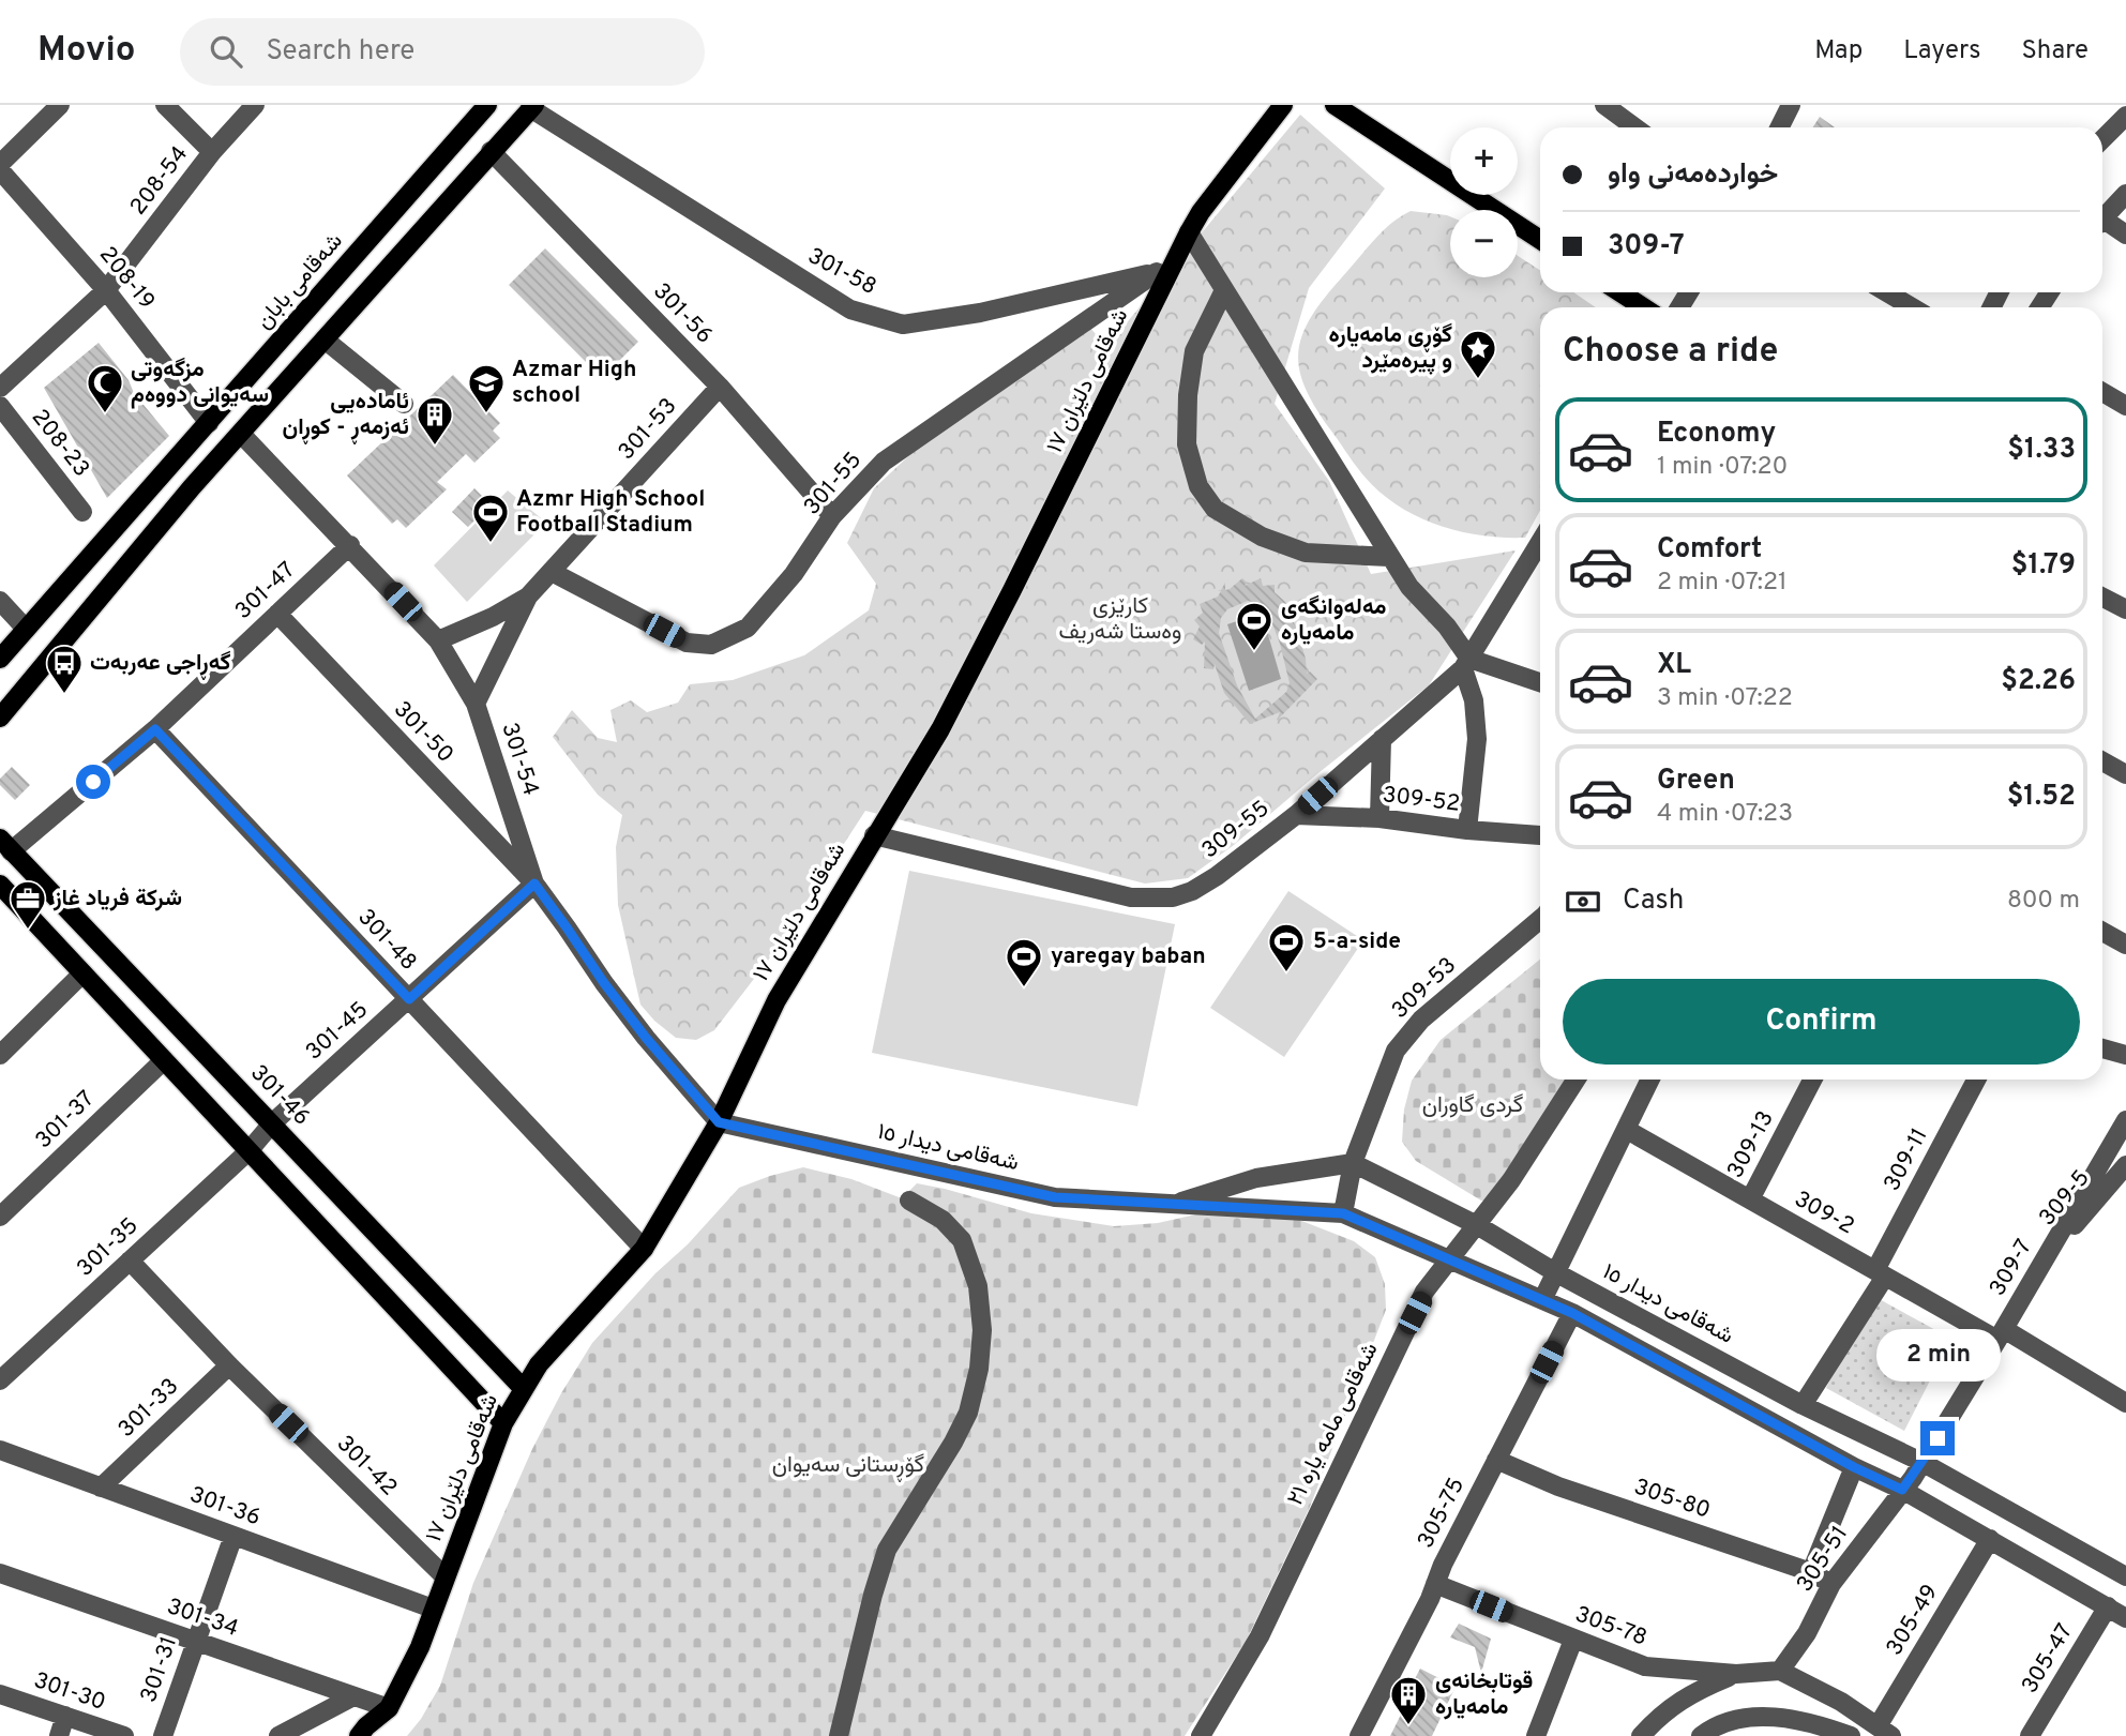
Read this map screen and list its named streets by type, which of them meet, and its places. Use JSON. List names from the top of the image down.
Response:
{
  "streets": {
    "main road": ["شەقامی بابان", "شەقامی دلێران ١٧", "301-46"],
    "street": [
      "208-54",
      "301-58",
      "208-19",
      "301-56",
      "301-53",
      "208-23",
      "301-55",
      "301-47",
      "301-50",
      "301-54",
      "309-52",
      "309-55",
      "301-48",
      "309-53",
      "301-45",
      "301-37",
      "309-13",
      "شەقامی دیدار ١٥",
      "309-11",
      "309-5",
      "309-2",
      "301-35",
      "309-7",
      "301-33",
      "شەقامی مامە یارە ٢١",
      "301-42",
      "305-80",
      "301-36",
      "305-75",
      "305-51",
      "301-34",
      "305-49",
      "305-78",
      "305-47",
      "301-31",
      "301-30"
    ]
  },
  "crossings": [
    ["208-54", "208-19"],
    ["301-58", "شەقامی دلێران ١٧"],
    ["301-58", "301-55"],
    ["208-19", "شەقامی بابان"],
    ["301-56", "301-53"],
    ["301-56", "301-55"],
    ["شەقامی دلێران ١٧", "301-55"],
    ["شەقامی دلێران ١٧", "301-54"],
    ["شەقامی دلێران ١٧", "309-55"],
    ["شەقامی دلێران ١٧", "301-48"],
    ["شەقامی دلێران ١٧", "301-46"],
    ["شەقامی دلێران ١٧", "شەقامی دیدار ١٥"],
    ["شەقامی دلێران ١٧", "301-42"],
    ["شەقامی دلێران ١٧", "301-36"],
    ["شەقامی دلێران ١٧", "301-34"],
    ["301-53", "301-55"],
    ["301-53", "301-54"],
    ["301-47", "301-50"],
    ["301-47", "301-54"],
    ["301-47", "301-48"],
    ["301-47", "301-46"],
    ["301-50", "301-54"],
    ["301-50", "301-45"],
    ["301-54", "301-45"],
    ["301-54", "شەقامی دیدار ١٥"],
    ["309-52", "309-55"],
    ["301-48", "301-45"],
    ["309-53", "شەقامی دیدار ١٥"],
    ["301-45", "301-46"],
    ["301-45", "301-35"],
    ["309-13", "309-2"],
    ["شەقامی دیدار ١٥", "309-11"],
    ["شەقامی دیدار ١٥", "309-7"],
    ["شەقامی دیدار ١٥", "شەقامی مامە یارە ٢١"],
    ["شەقامی دیدار ١٥", "305-75"],
    ["شەقامی دیدار ١٥", "305-51"],
    ["شەقامی دیدار ١٥", "305-49"],
    ["شەقامی دیدار ١٥", "305-47"],
    ["309-11", "309-2"],
    ["309-5", "309-7"],
    ["309-2", "309-7"],
    ["301-35", "301-42"],
    ["309-7", "305-51"],
    ["301-33", "301-42"],
    ["301-33", "301-36"],
    ["305-80", "305-75"],
    ["305-80", "305-51"],
    ["301-36", "301-31"],
    ["305-75", "305-78"],
    ["305-51", "305-78"],
    ["301-34", "301-31"]
  ],
  "parks": ["کارێزی وەستا شەریف", "گردی گاوران", "گۆڕستانی سەیوان"],
  "places": {
    "place": ["گۆڕی مامەیارە و پیرەمێرد"],
    "mosque": ["مزگەوتی سەیوانی دووەم"],
    "school or university": ["Azmar High school"],
    "building": ["ئامادەیی ئەزمەڕ - کوڕان", "قوتابخانەی مامەیارە"],
    "sports": [
      "Azmr High School Football Stadium",
      "مەلەوانگەی مامەیارە",
      "5-a-side",
      "yaregay baban"
    ],
    "bus stop": ["گەڕاجی عەربەت"],
    "office": ["شرکة فرياد غاز"]
  },
  "page": {
    "header": "Movio",
    "search": "Search here",
    "nav": ["Map", "Layers", "Share"],
    "map_buttons": ["+", "−"],
    "banner": ["خواردەمەنی واو", "309-7"],
    "heading": "Choose a ride",
    "list": [
      {
        "name": "Economy",
        "note": "1 min · 07:20",
        "value": "$1.33"
      },
      {
        "name": "Comfort",
        "note": "2 min · 07:21",
        "value": "$1.79"
      },
      {
        "name": "XL",
        "note": "3 min · 07:22",
        "value": "$2.26"
      },
      {
        "name": "Green",
        "note": "4 min · 07:23",
        "value": "$1.52"
      }
    ],
    "pay": ["Cash", "800 m"],
    "buttons": "Confirm",
    "bubble": "2 min"
  }
}
